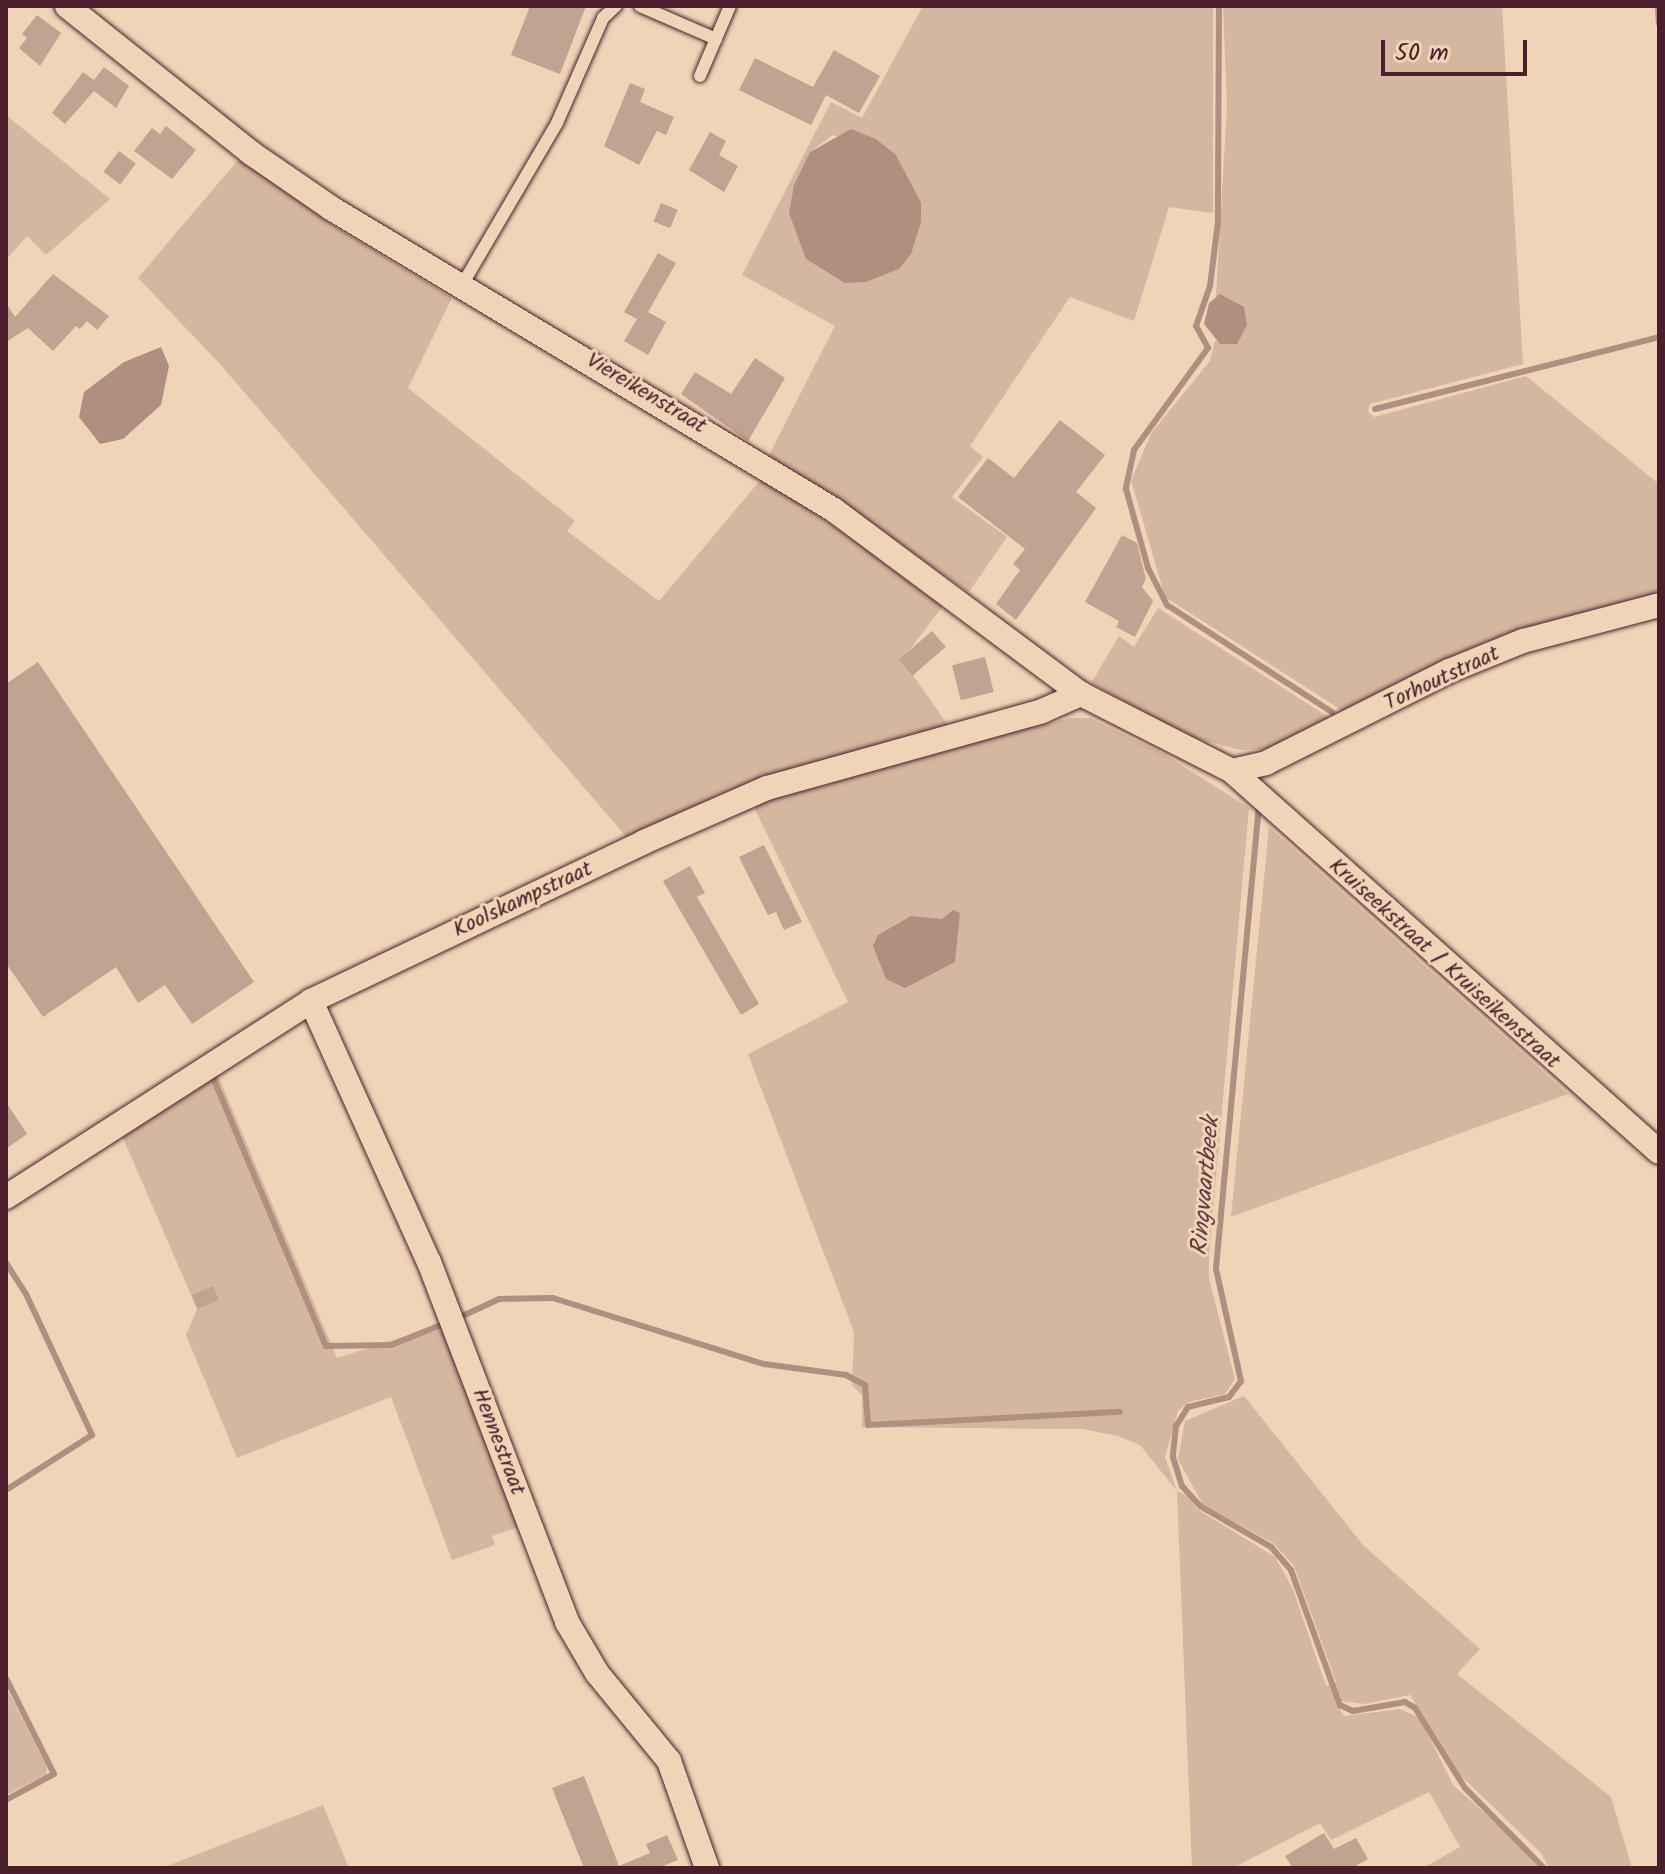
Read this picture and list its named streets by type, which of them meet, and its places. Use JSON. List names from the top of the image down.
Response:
{
  "streets": {
    "street": [
      "Viereikenstraat",
      "Torhoutstraat",
      "Koolskampstraat",
      "Kruiseekstraat / Kruiseikenstraat",
      "Hennestraat"
    ]
  },
  "crossings": [
    ["Viereikenstraat", "Torhoutstraat"],
    ["Viereikenstraat", "Koolskampstraat"],
    ["Viereikenstraat", "Kruiseekstraat / Kruiseikenstraat"],
    ["Torhoutstraat", "Kruiseekstraat / Kruiseikenstraat"],
    ["Koolskampstraat", "Hennestraat"]
  ],
  "water": ["Ringvaartbeek"],
  "scale_bar": "50 m"
}
